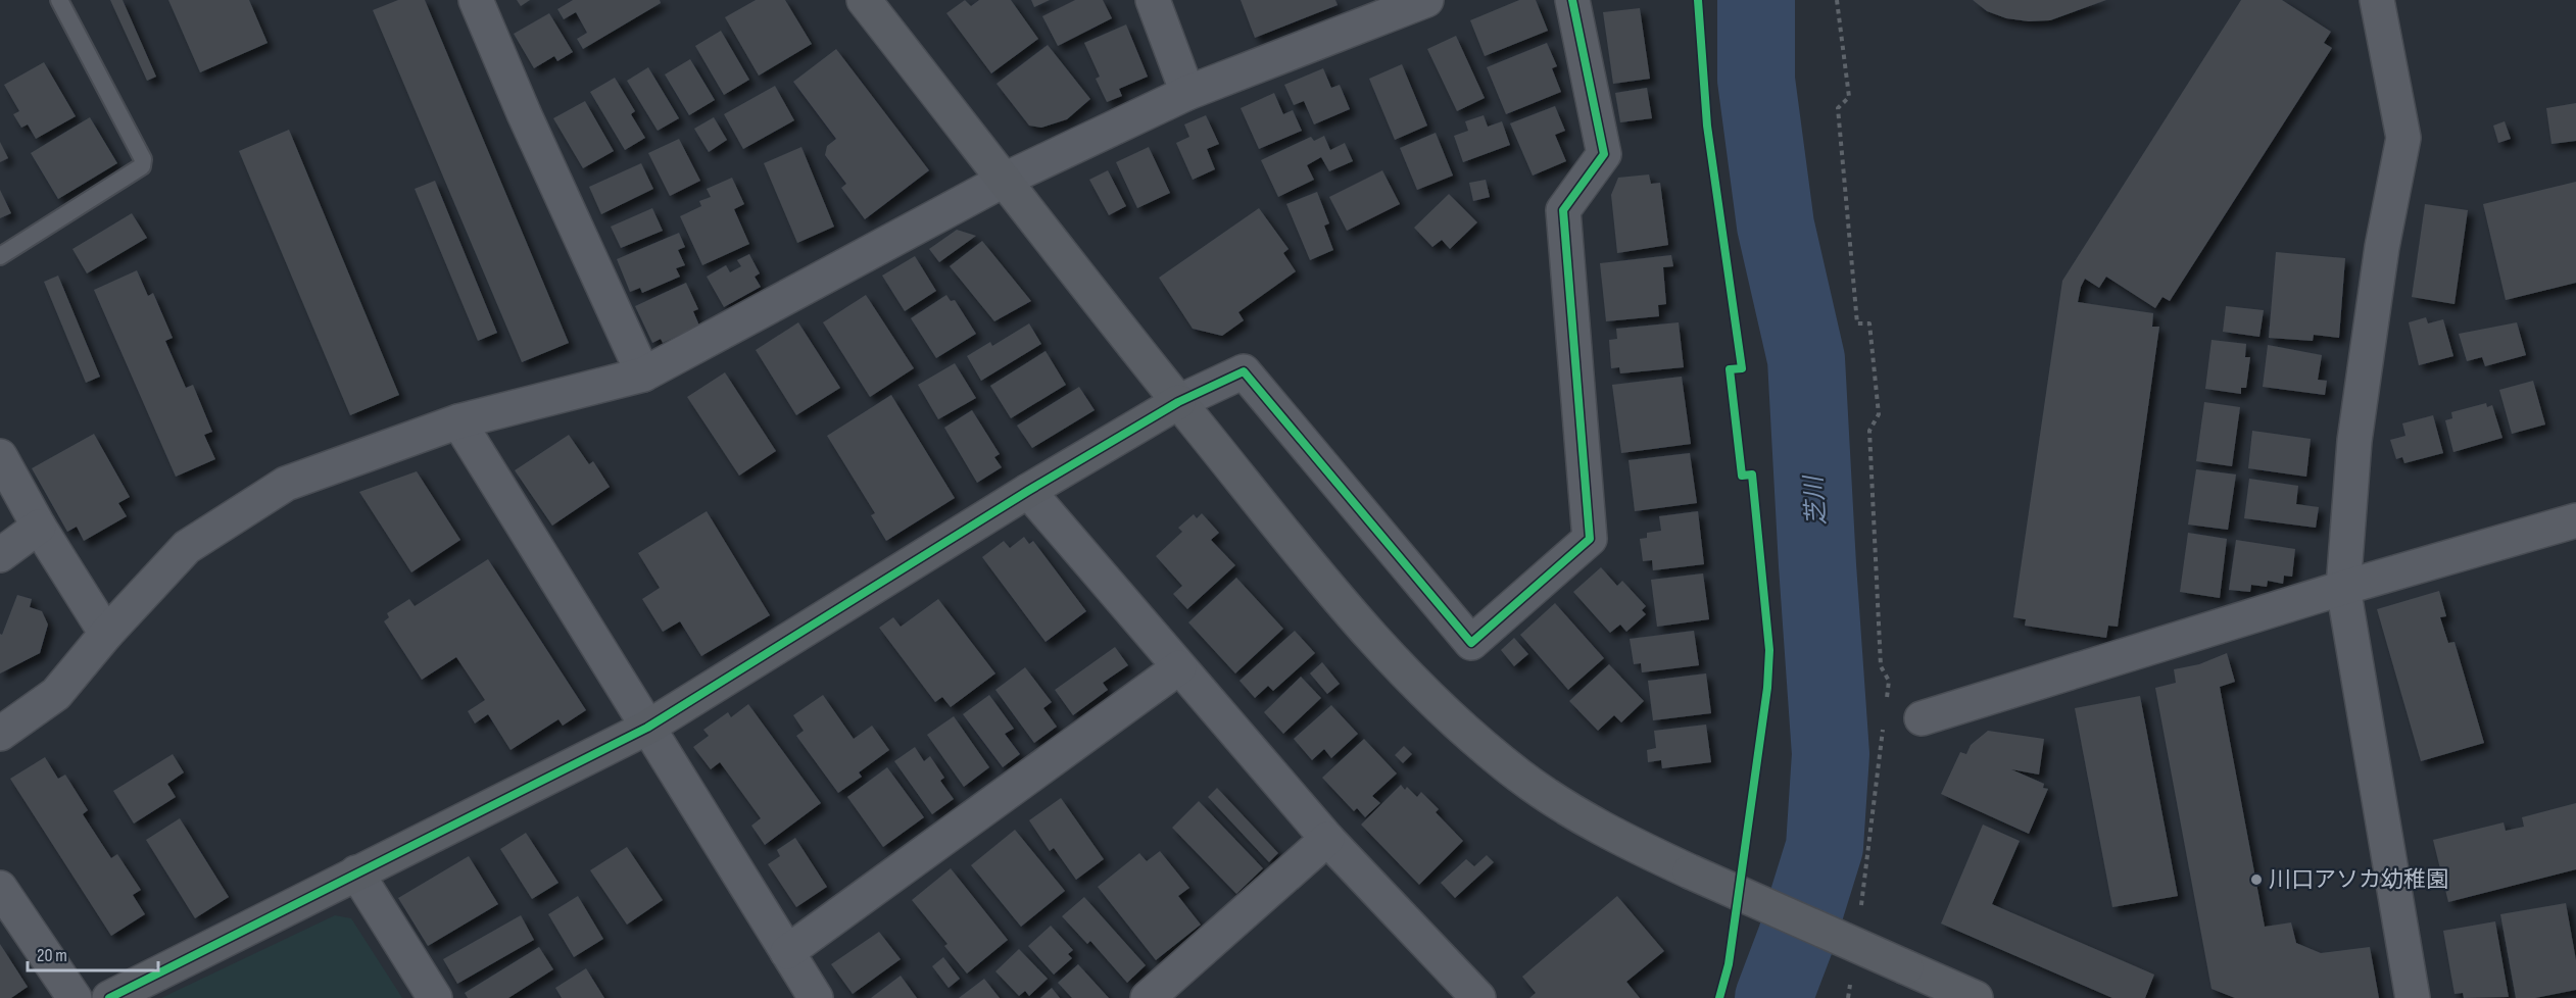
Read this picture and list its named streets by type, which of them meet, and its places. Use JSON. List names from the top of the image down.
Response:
{
  "water": ["芝川"],
  "places": ["川口アソカ幼稚園"],
  "scale_bar": "20 m"
}
